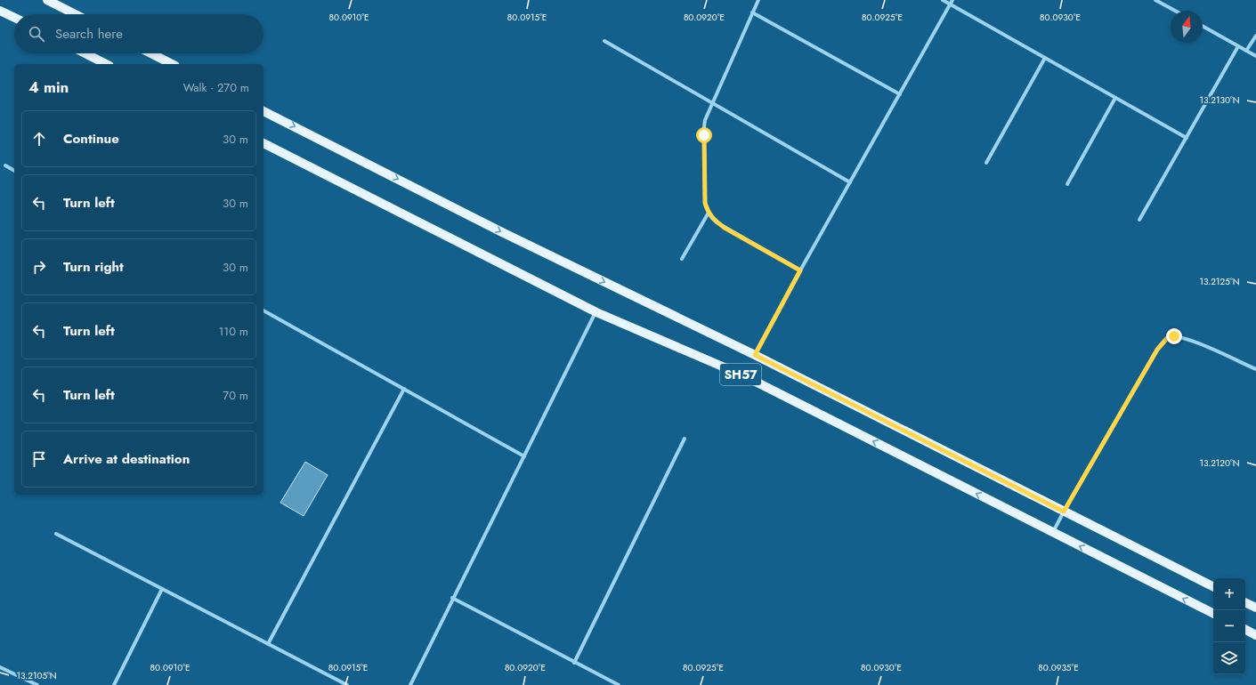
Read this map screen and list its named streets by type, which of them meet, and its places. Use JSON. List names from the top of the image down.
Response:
{
  "streets": {
    "main road": ["SH57"]
  },
  "north": "top",
  "page": {
    "search": "Search here",
    "heading": ["4 min", "Walk · 270 m"],
    "list": [
      ["Continue", "30 m"],
      ["Turn left", "30 m"],
      ["Turn right", "30 m"],
      ["Turn left", "110 m"],
      ["Turn left", "70 m"],
      "Arrive at destination"
    ],
    "map_buttons": ["+", "−"]
  },
  "coordinates": [
    "80.0910°E",
    "80.0915°E",
    "80.0920°E",
    "80.0925°E",
    "80.0930°E",
    "13.2130°N",
    "13.2125°N",
    "13.2120°N",
    "80.0935°E",
    "13.2105°N"
  ]
}
